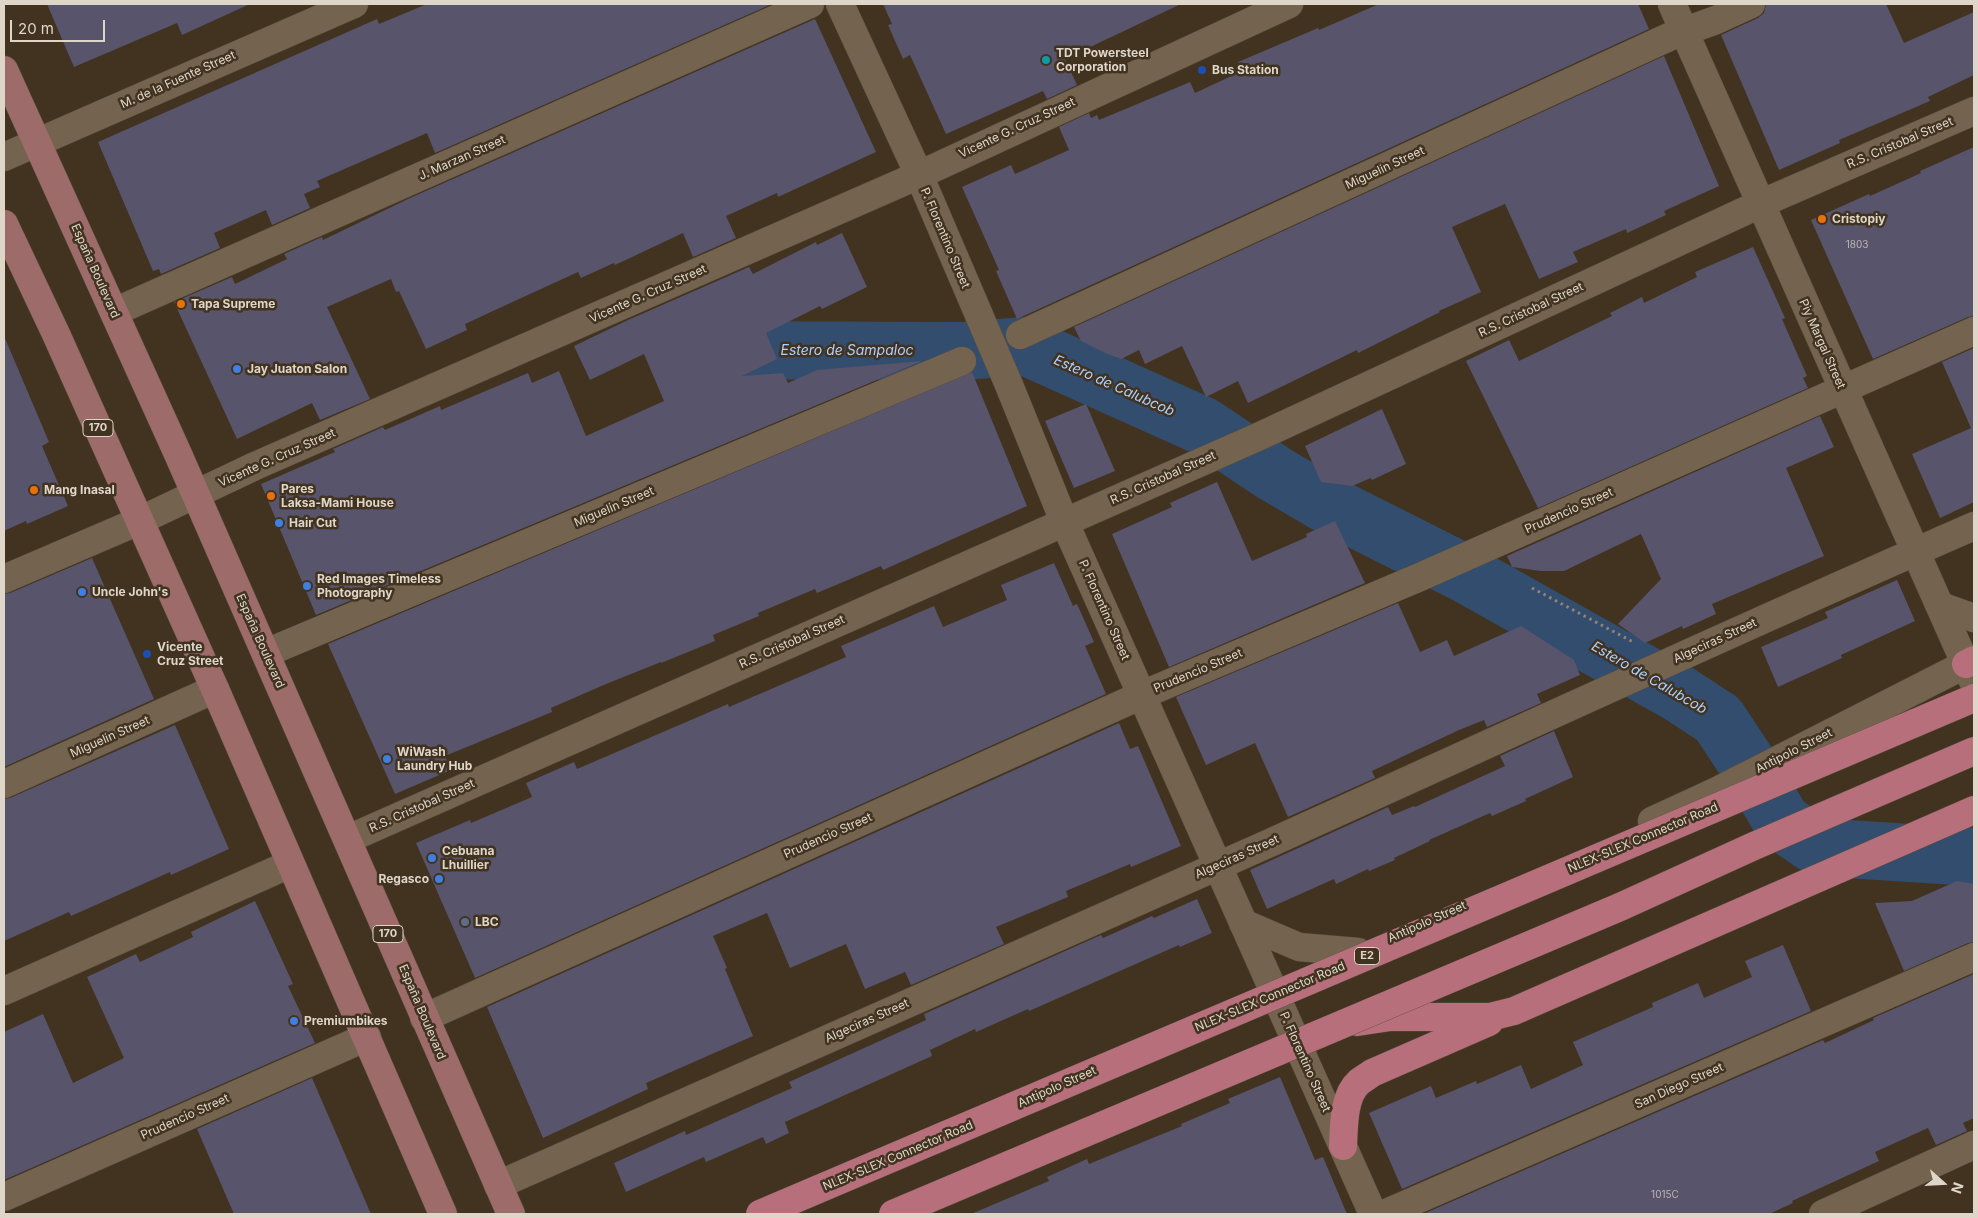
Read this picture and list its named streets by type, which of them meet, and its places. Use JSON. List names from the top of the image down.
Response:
{
  "streets": {
    "highway": ["NLEX-SLEX Connector Road", "E2"],
    "main road": ["España Boulevard", "170"],
    "street": [
      "M. de la Fuente Street",
      "Vicente G. Cruz Street",
      "R.S. Cristobal Street",
      "J. Marzan Street",
      "Miguelin Street",
      "P. Florentino Street",
      "Piy Margal Street",
      "Prudencio Street",
      "Algeciras Street",
      "Antipolo Street",
      "San Diego Street"
    ]
  },
  "crossings": [
    ["M. de la Fuente Street", "España Boulevard"],
    ["Vicente G. Cruz Street", "P. Florentino Street"],
    ["Vicente G. Cruz Street", "España Boulevard"],
    ["Vicente G. Cruz Street", "170"],
    ["R.S. Cristobal Street", "P. Florentino Street"],
    ["R.S. Cristobal Street", "España Boulevard"],
    ["R.S. Cristobal Street", "Piy Margal Street"],
    ["J. Marzan Street", "España Boulevard"],
    ["Miguelin Street", "España Boulevard"],
    ["Miguelin Street", "Piy Margal Street"],
    ["Miguelin Street", "170"],
    ["P. Florentino Street", "Prudencio Street"],
    ["P. Florentino Street", "Algeciras Street"],
    ["P. Florentino Street", "Antipolo Street"],
    ["España Boulevard", "Prudencio Street"],
    ["España Boulevard", "Algeciras Street"],
    ["Piy Margal Street", "Prudencio Street"],
    ["Piy Margal Street", "Algeciras Street"],
    ["Piy Margal Street", "Antipolo Street"],
    ["170", "Prudencio Street"]
  ],
  "water": ["Estero de Sampaloc", "Estero de Calubcob"],
  "places": [
    "TDT Powersteel Corporation",
    "Bus Station",
    "Cristopiy",
    "Tapa Supreme",
    "Jay Juaton Salon",
    "Mang Inasal",
    "Pares Laksa-Mami House",
    "Hair Cut",
    "Red Images Timeless Photography",
    "Uncle John's",
    "Vicente Cruz Street",
    "WiWash Laundry Hub",
    "Cebuana Lhuillier",
    "Regasco",
    "LBC",
    "Premiumbikes"
  ],
  "house_numbers": ["1803", "1015C"],
  "scale_bar": "20 m",
  "north": "right"
}
